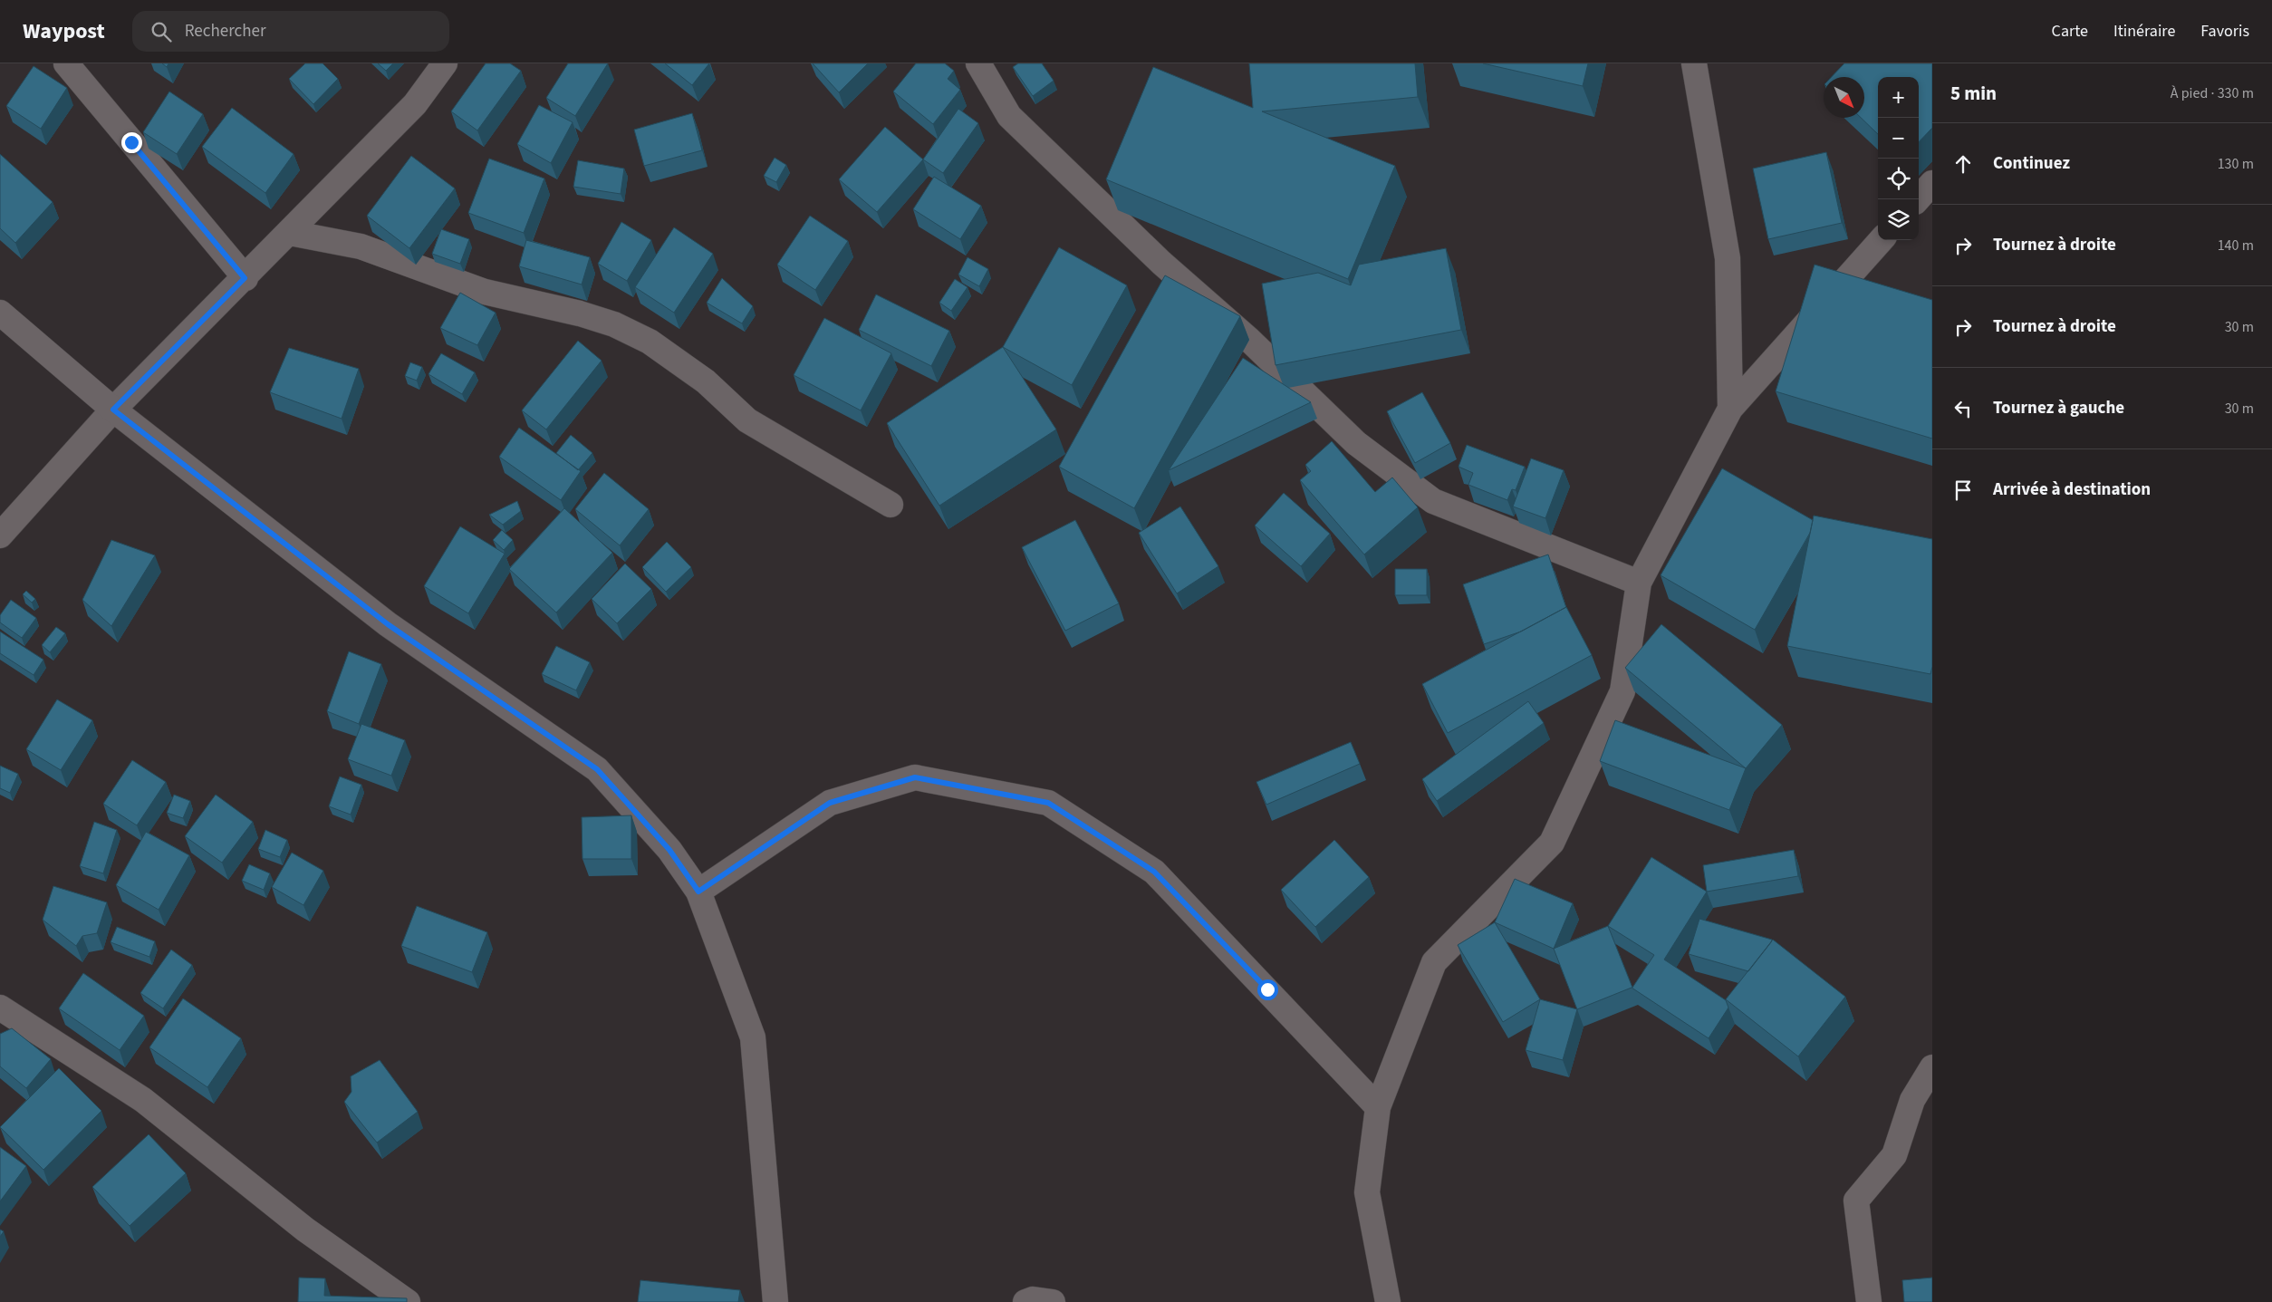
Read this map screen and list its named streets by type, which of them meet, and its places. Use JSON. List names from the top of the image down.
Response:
{
  "north": "bottom right",
  "page": {
    "header": "Waypost",
    "search": "Rechercher",
    "nav": ["Carte", "Itinéraire", "Favoris"],
    "heading": ["5 min", "À pied · 330 m"],
    "map_buttons": ["+", "−"],
    "list": [
      ["Continuez", "130 m"],
      ["Tournez à droite", "140 m"],
      ["Tournez à droite", "30 m"],
      ["Tournez à gauche", "30 m"],
      "Arrivée à destination"
    ]
  }
}
